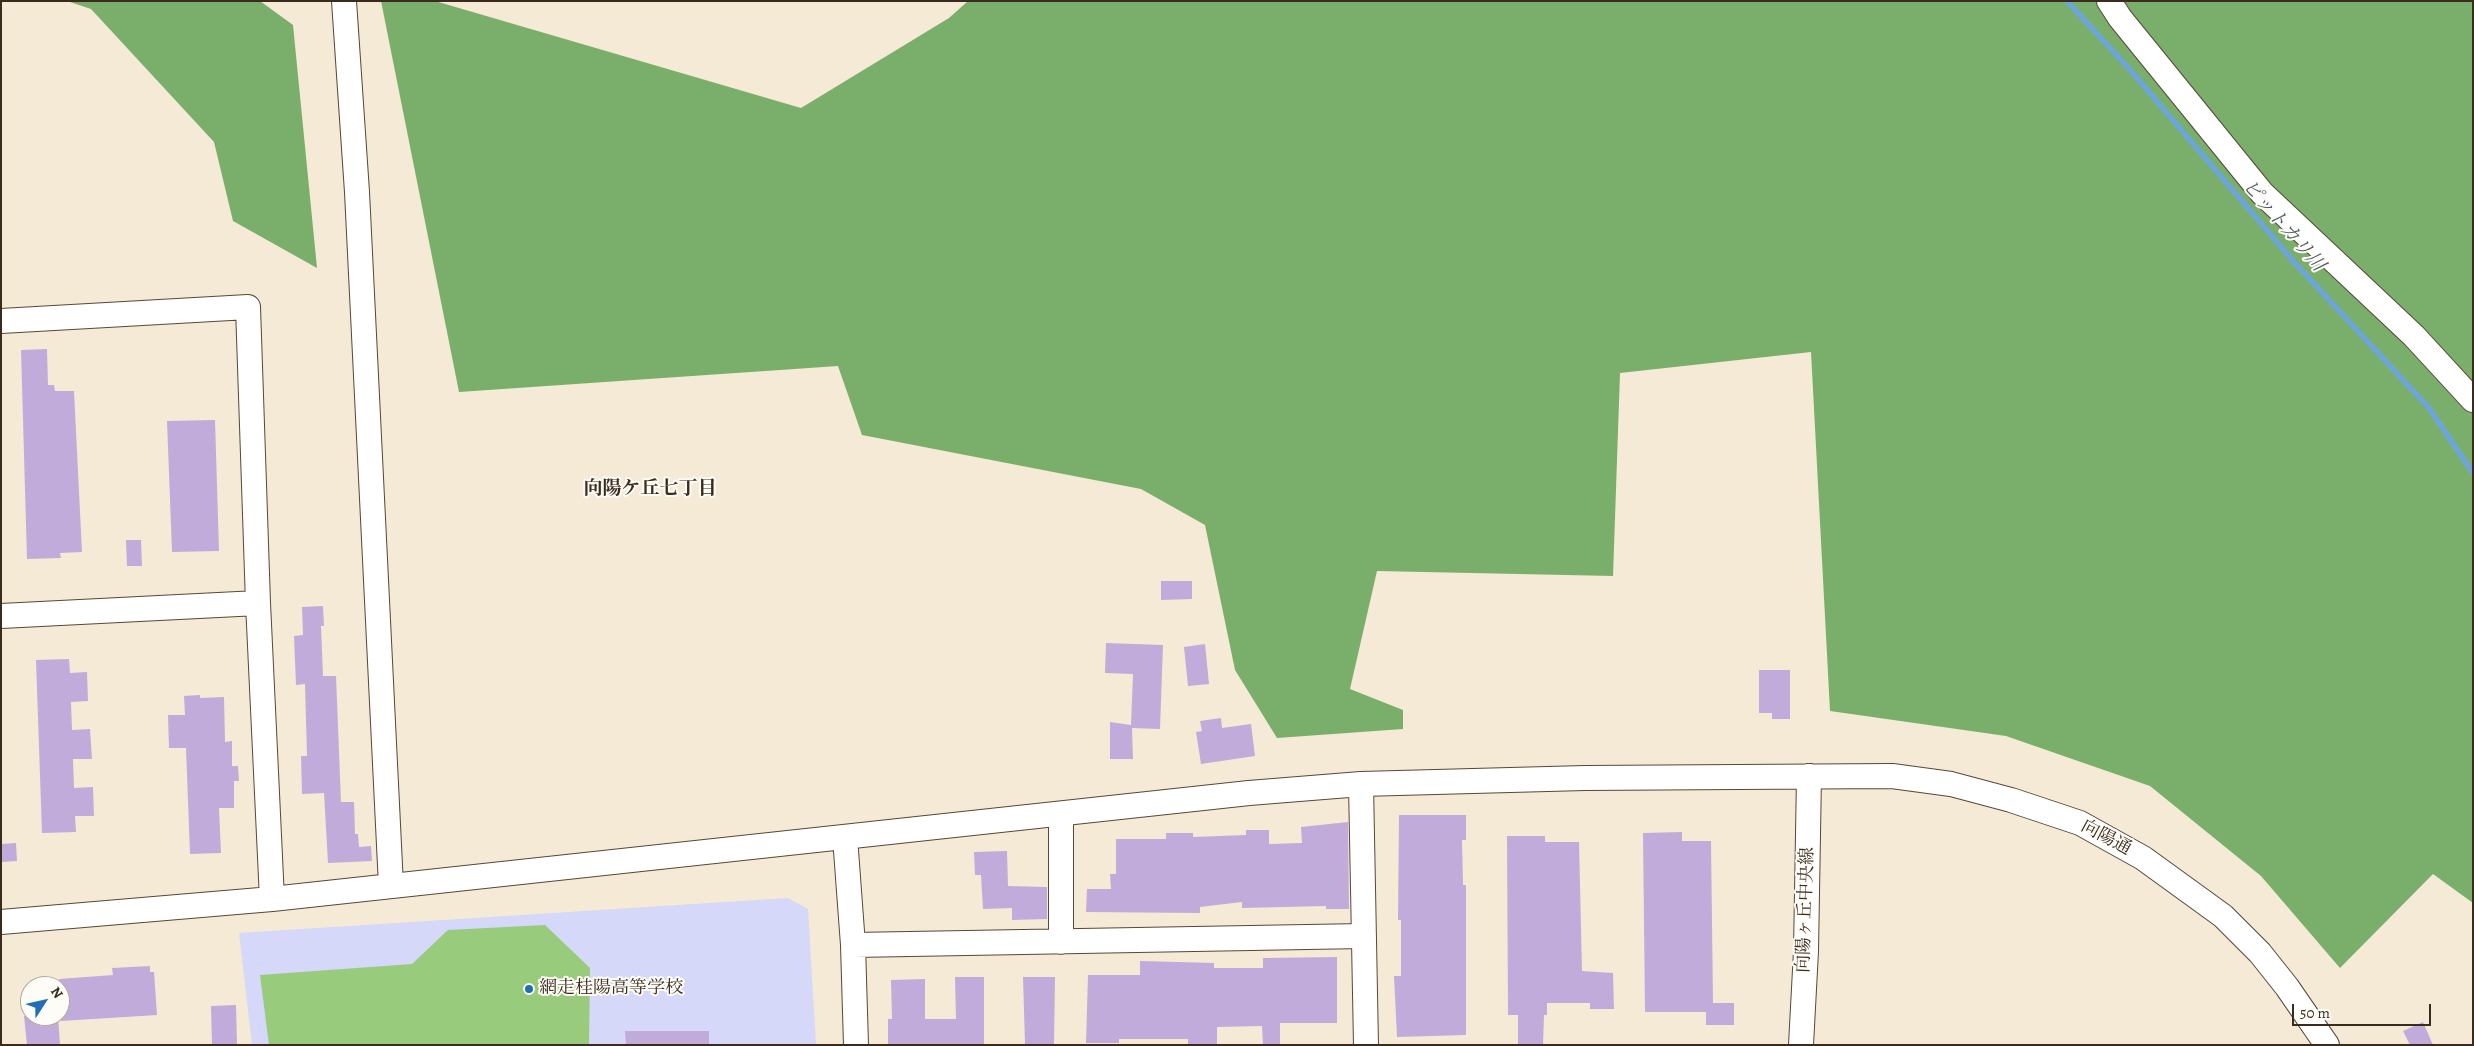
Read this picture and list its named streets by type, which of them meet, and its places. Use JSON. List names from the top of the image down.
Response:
{
  "streets": {
    "street": ["向陽通", "向陽ヶ丘中央線"]
  },
  "crossings": [
    ["向陽通", "向陽ヶ丘中央線"]
  ],
  "districts": ["向陽ケ丘七丁目"],
  "water": ["ピットカリ川"],
  "places": ["網走桂陽高等学校"],
  "scale_bar": "50 m",
  "north": "top right"
}
